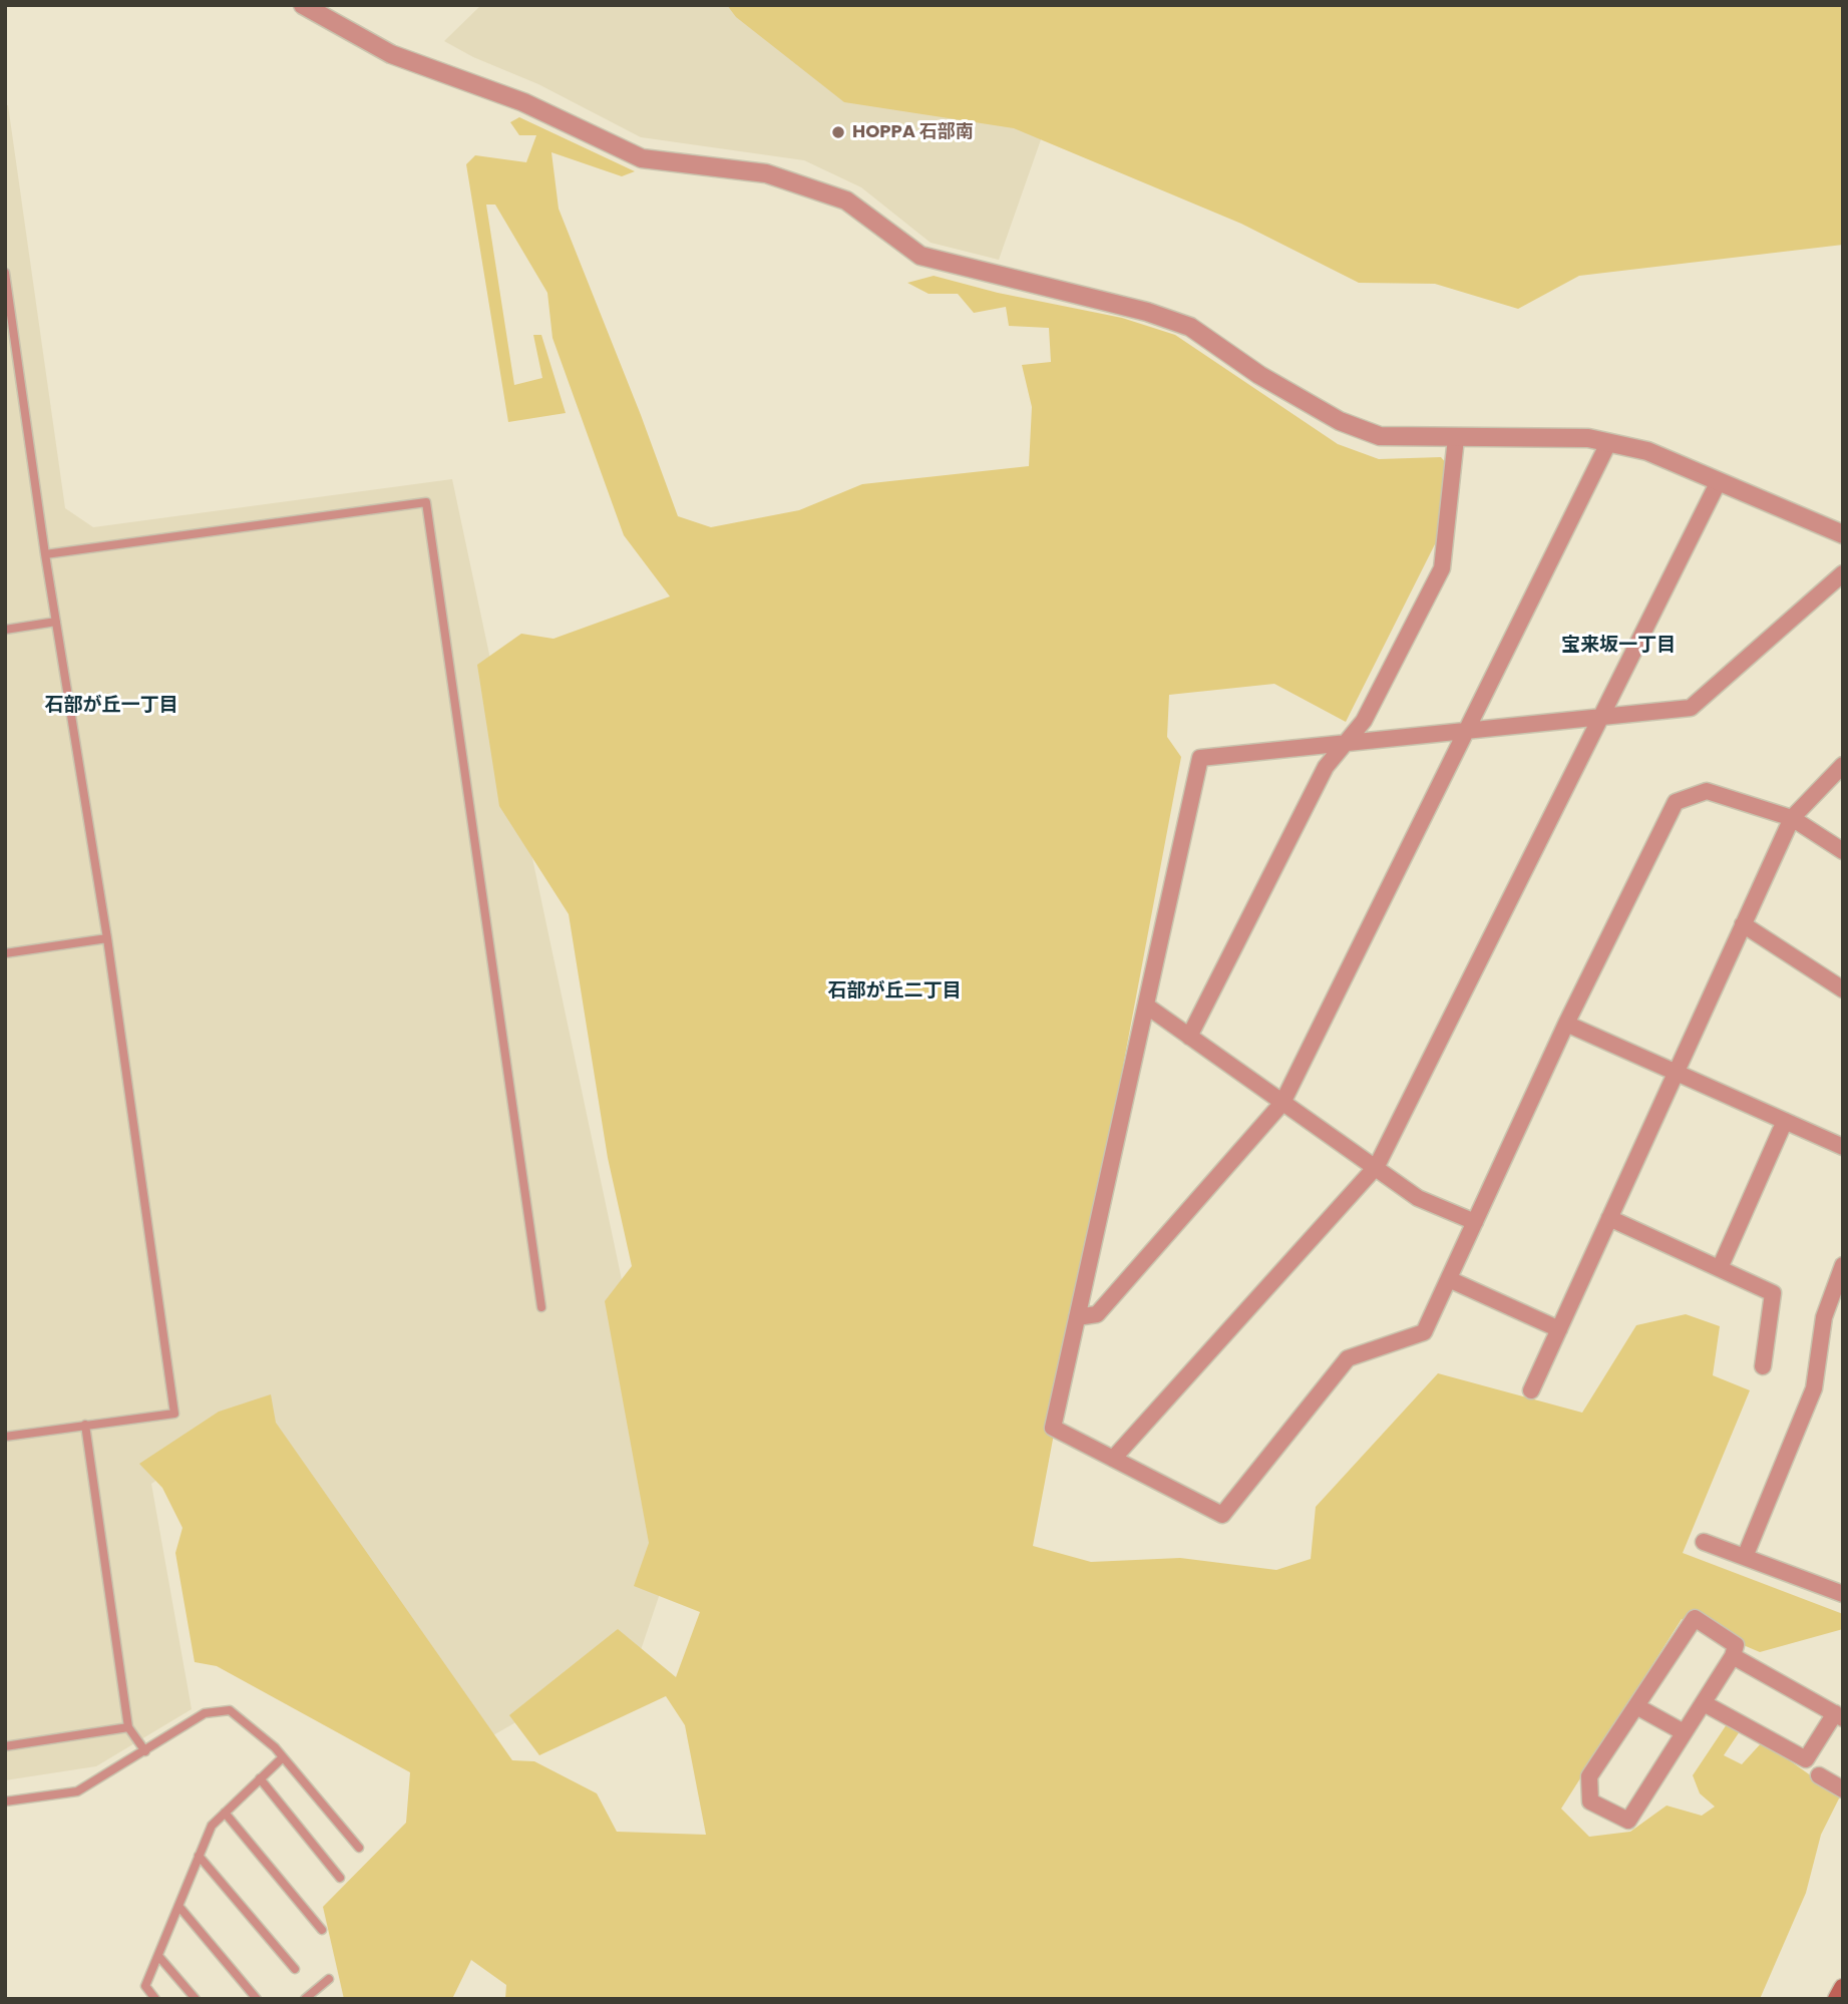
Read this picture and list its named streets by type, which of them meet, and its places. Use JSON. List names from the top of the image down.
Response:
{
  "districts": ["宝来坂一丁目", "石部が丘一丁目", "石部が丘二丁目"],
  "places": ["HOPPA 石部南"]
}
